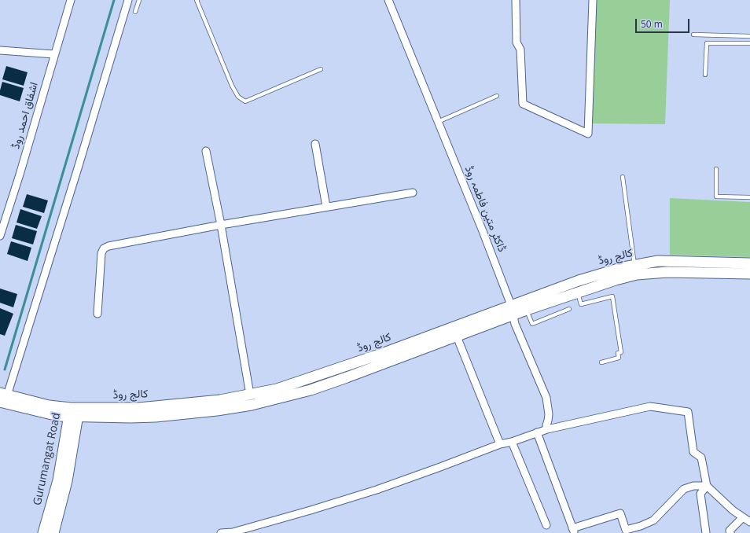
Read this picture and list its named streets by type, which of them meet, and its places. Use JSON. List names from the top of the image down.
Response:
{
  "streets": {
    "main road": ["کالج روڈ", "Gurumangat Road"],
    "street": ["اشفاق احمد روڈ", "ڈاکٹر متین فاطمہ روڈ"]
  },
  "crossings": [
    ["ڈاکٹر متین فاطمہ روڈ", "کالج روڈ"],
    ["کالج روڈ", "Gurumangat Road"]
  ],
  "scale_bar": "50 m"
}
